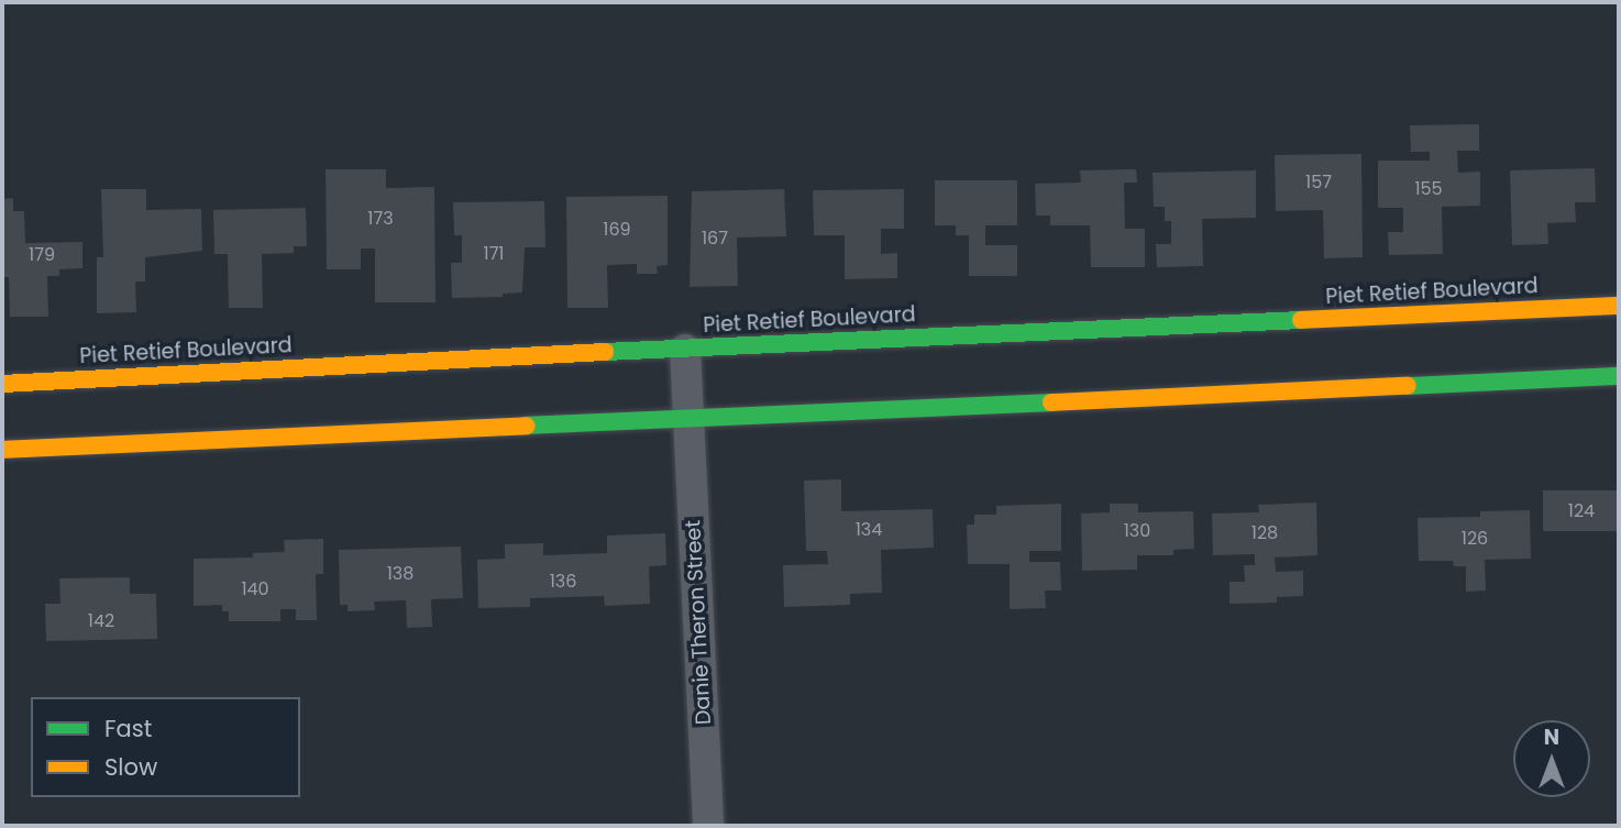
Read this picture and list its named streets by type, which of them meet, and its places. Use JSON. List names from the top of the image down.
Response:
{
  "streets": {
    "street": ["Piet Retief Boulevard", "Danie Theron Street"]
  },
  "crossings": [
    ["Piet Retief Boulevard", "Danie Theron Street"]
  ],
  "house_numbers": [
    "157",
    "155",
    "173",
    "169",
    "167",
    "171",
    "179",
    "124",
    "134",
    "130",
    "128",
    "126",
    "138",
    "136",
    "140",
    "142"
  ],
  "legend": ["Fast", "Slow"],
  "north": "top"
}
